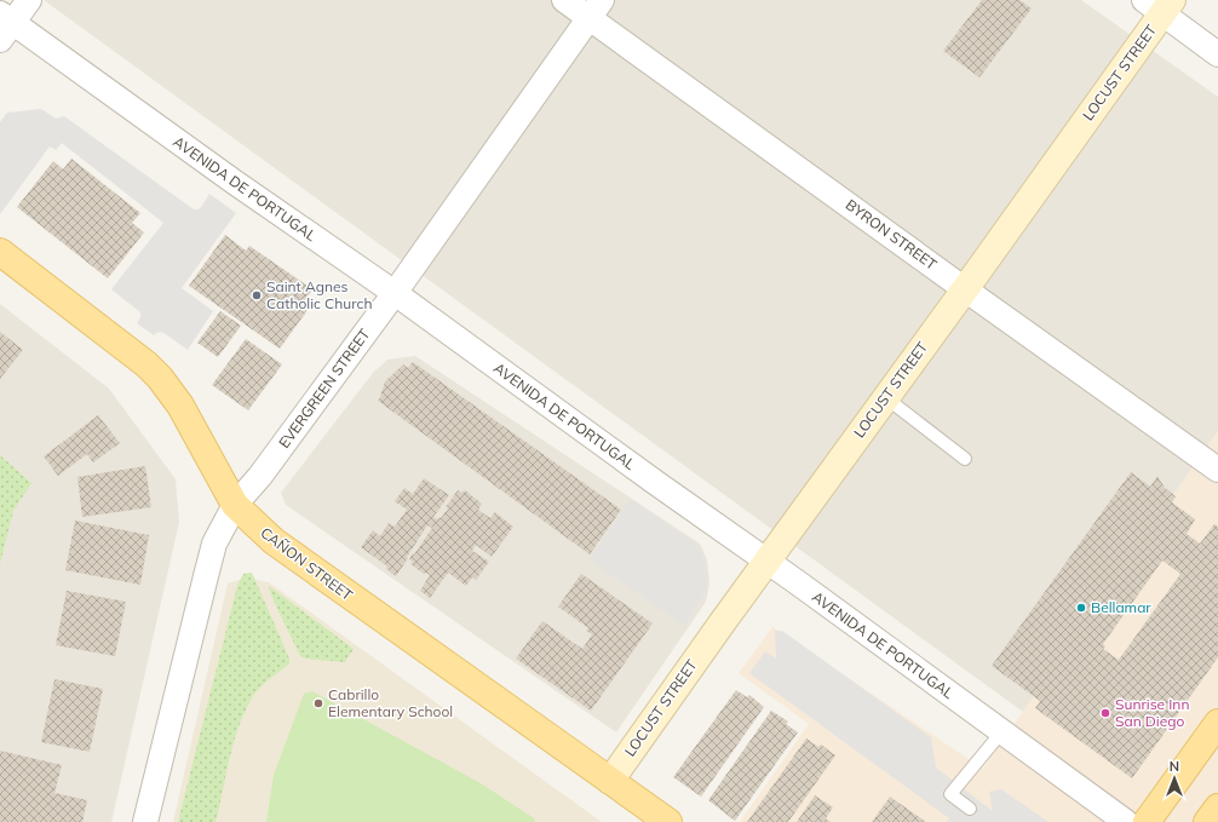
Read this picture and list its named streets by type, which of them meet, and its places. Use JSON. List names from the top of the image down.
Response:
{
  "streets": {
    "main road": ["CAÑON STREET"],
    "street": [
      "LOCUST STREET",
      "AVENIDA DE PORTUGAL",
      "BYRON STREET",
      "EVERGREEN STREET"
    ]
  },
  "crossings": [
    ["LOCUST STREET", "AVENIDA DE PORTUGAL"],
    ["LOCUST STREET", "BYRON STREET"],
    ["LOCUST STREET", "CAÑON STREET"],
    ["AVENIDA DE PORTUGAL", "EVERGREEN STREET"],
    ["BYRON STREET", "EVERGREEN STREET"],
    ["EVERGREEN STREET", "CAÑON STREET"]
  ],
  "places": [
    "Saint Agnes Catholic Church",
    "Bellamar",
    "Cabrillo Elementary School",
    "Sunrise Inn San Diego"
  ],
  "north": "top"
}
